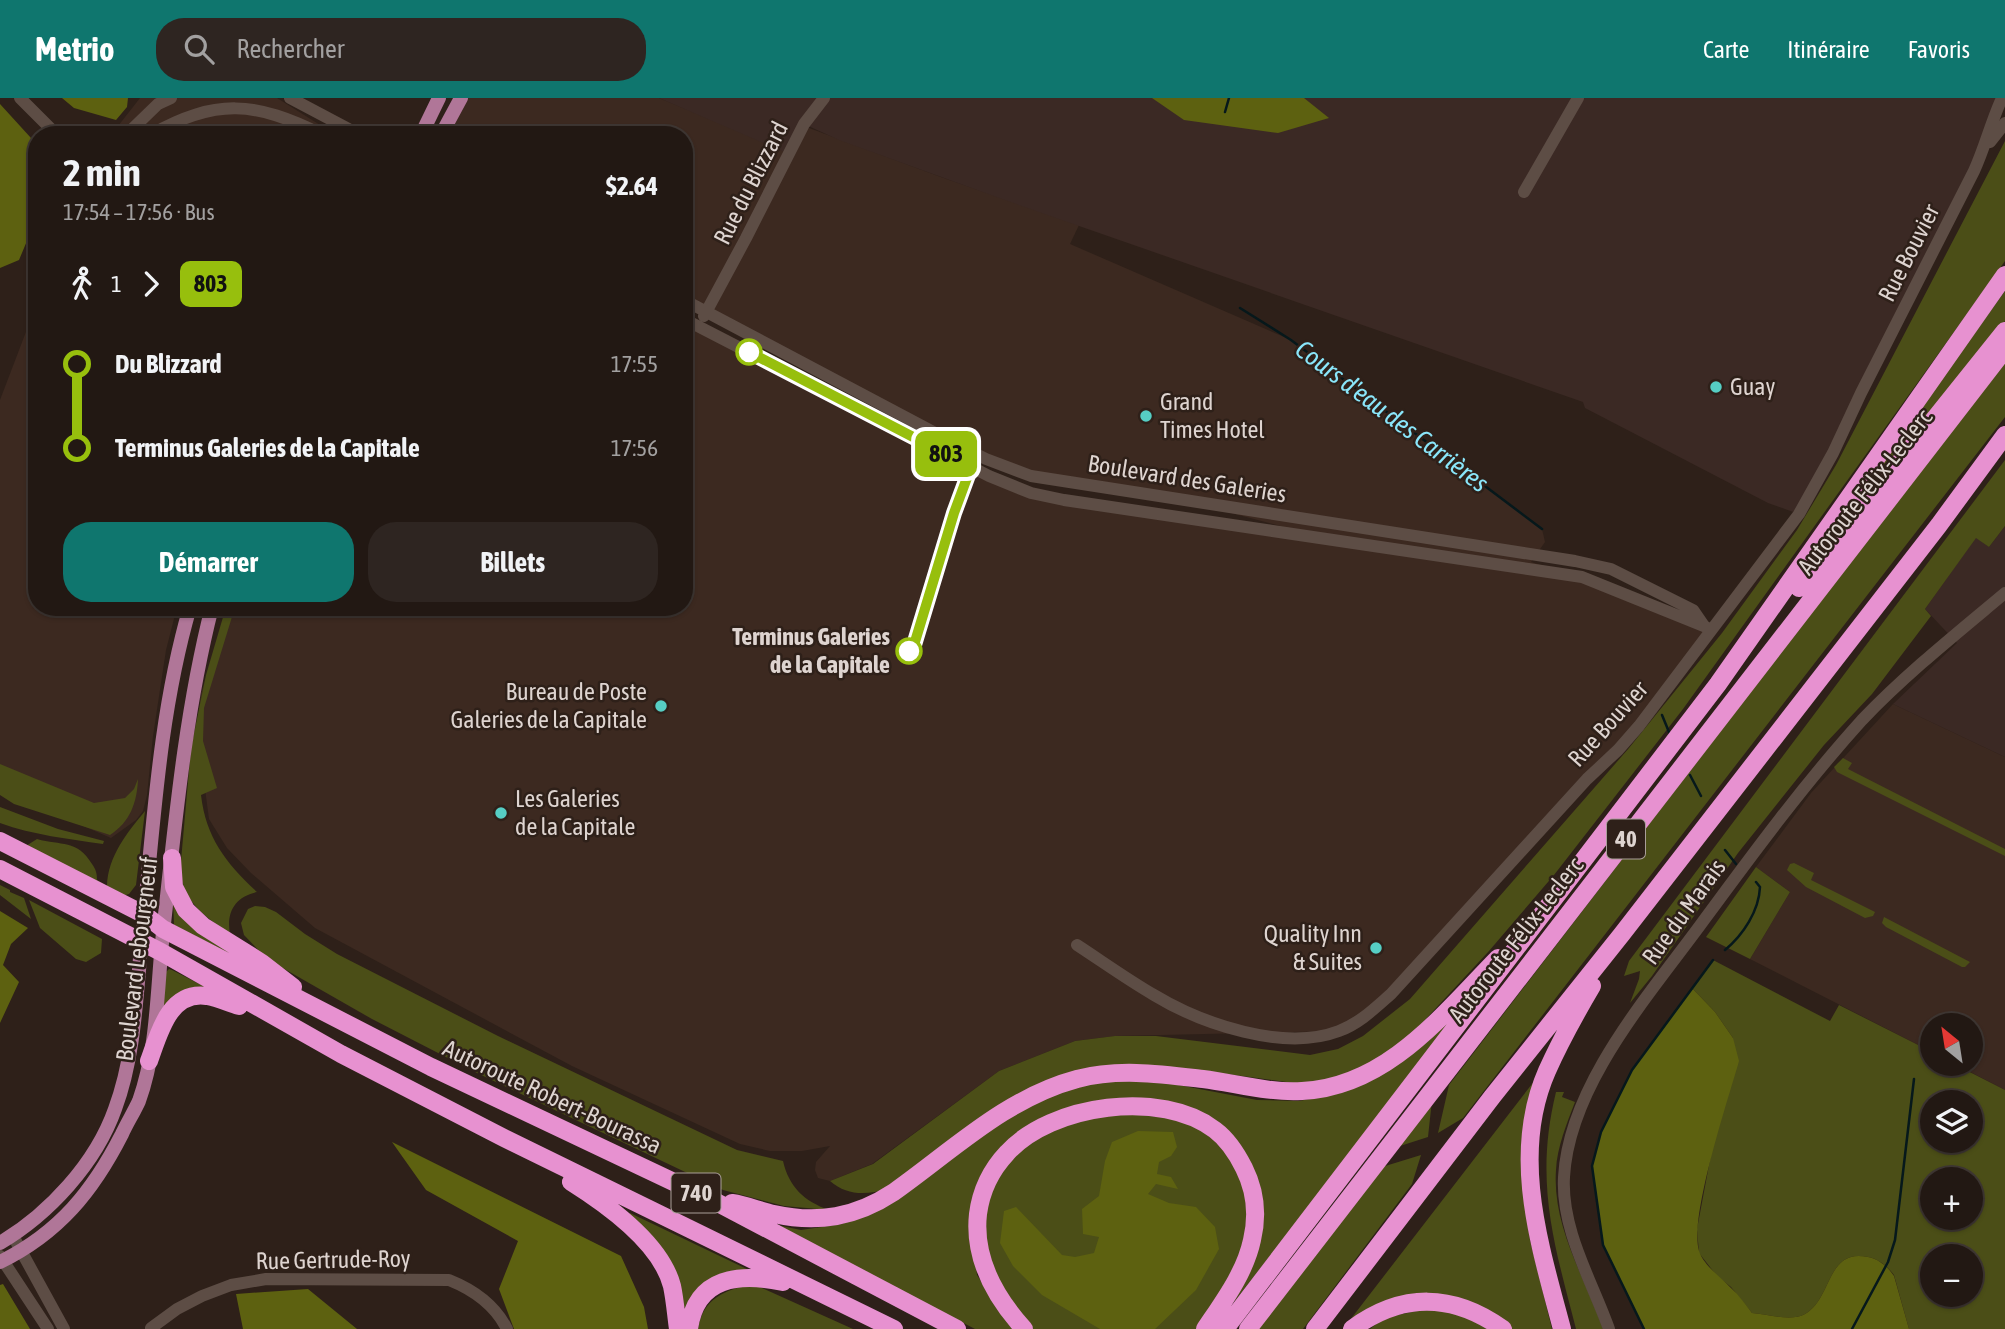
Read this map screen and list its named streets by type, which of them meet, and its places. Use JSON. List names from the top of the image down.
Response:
{
  "streets": {
    "highway": [
      "Autoroute Félix-Leclerc",
      "40",
      "Autoroute Robert-Bourassa",
      "740"
    ],
    "main road": ["Boulevard Lebourgneuf"],
    "street": [
      "Rue du Blizzard",
      "Rue Bouvier",
      "Boulevard des Galeries",
      "Rue du Marais",
      "Rue Gertrude-Roy"
    ]
  },
  "crossings": [
    ["Rue du Blizzard", "Boulevard des Galeries"],
    ["Rue Bouvier", "Boulevard des Galeries"],
    ["Boulevard Lebourgneuf", "Autoroute Robert-Bourassa"],
    ["Boulevard Lebourgneuf", "740"]
  ],
  "water": ["Cours d'eau des Carrières"],
  "places": [
    "Guay",
    "Grand Times Hotel",
    "Terminus Galeries de la Capitale",
    "Bureau de Poste Galeries de la Capitale",
    "Les Galeries de la Capitale",
    "Quality Inn & Suites"
  ],
  "lines": ["bus line 803"],
  "north": "top left",
  "page": {
    "header": "Metrio",
    "search": "Rechercher",
    "nav": ["Carte", "Itinéraire", "Favoris"],
    "on_map": "803",
    "heading": ["2 min", "17:54 – 17:56 · Bus", "$2.64"],
    "legs": ["1", "803"],
    "list": [
      {
        "name": "Du Blizzard",
        "value": "17:55"
      },
      {
        "name": "Terminus Galeries de la Capitale",
        "value": "17:56"
      }
    ],
    "buttons": ["Démarrer", "Billets"],
    "map_buttons": ["+", "−"]
  }
}
